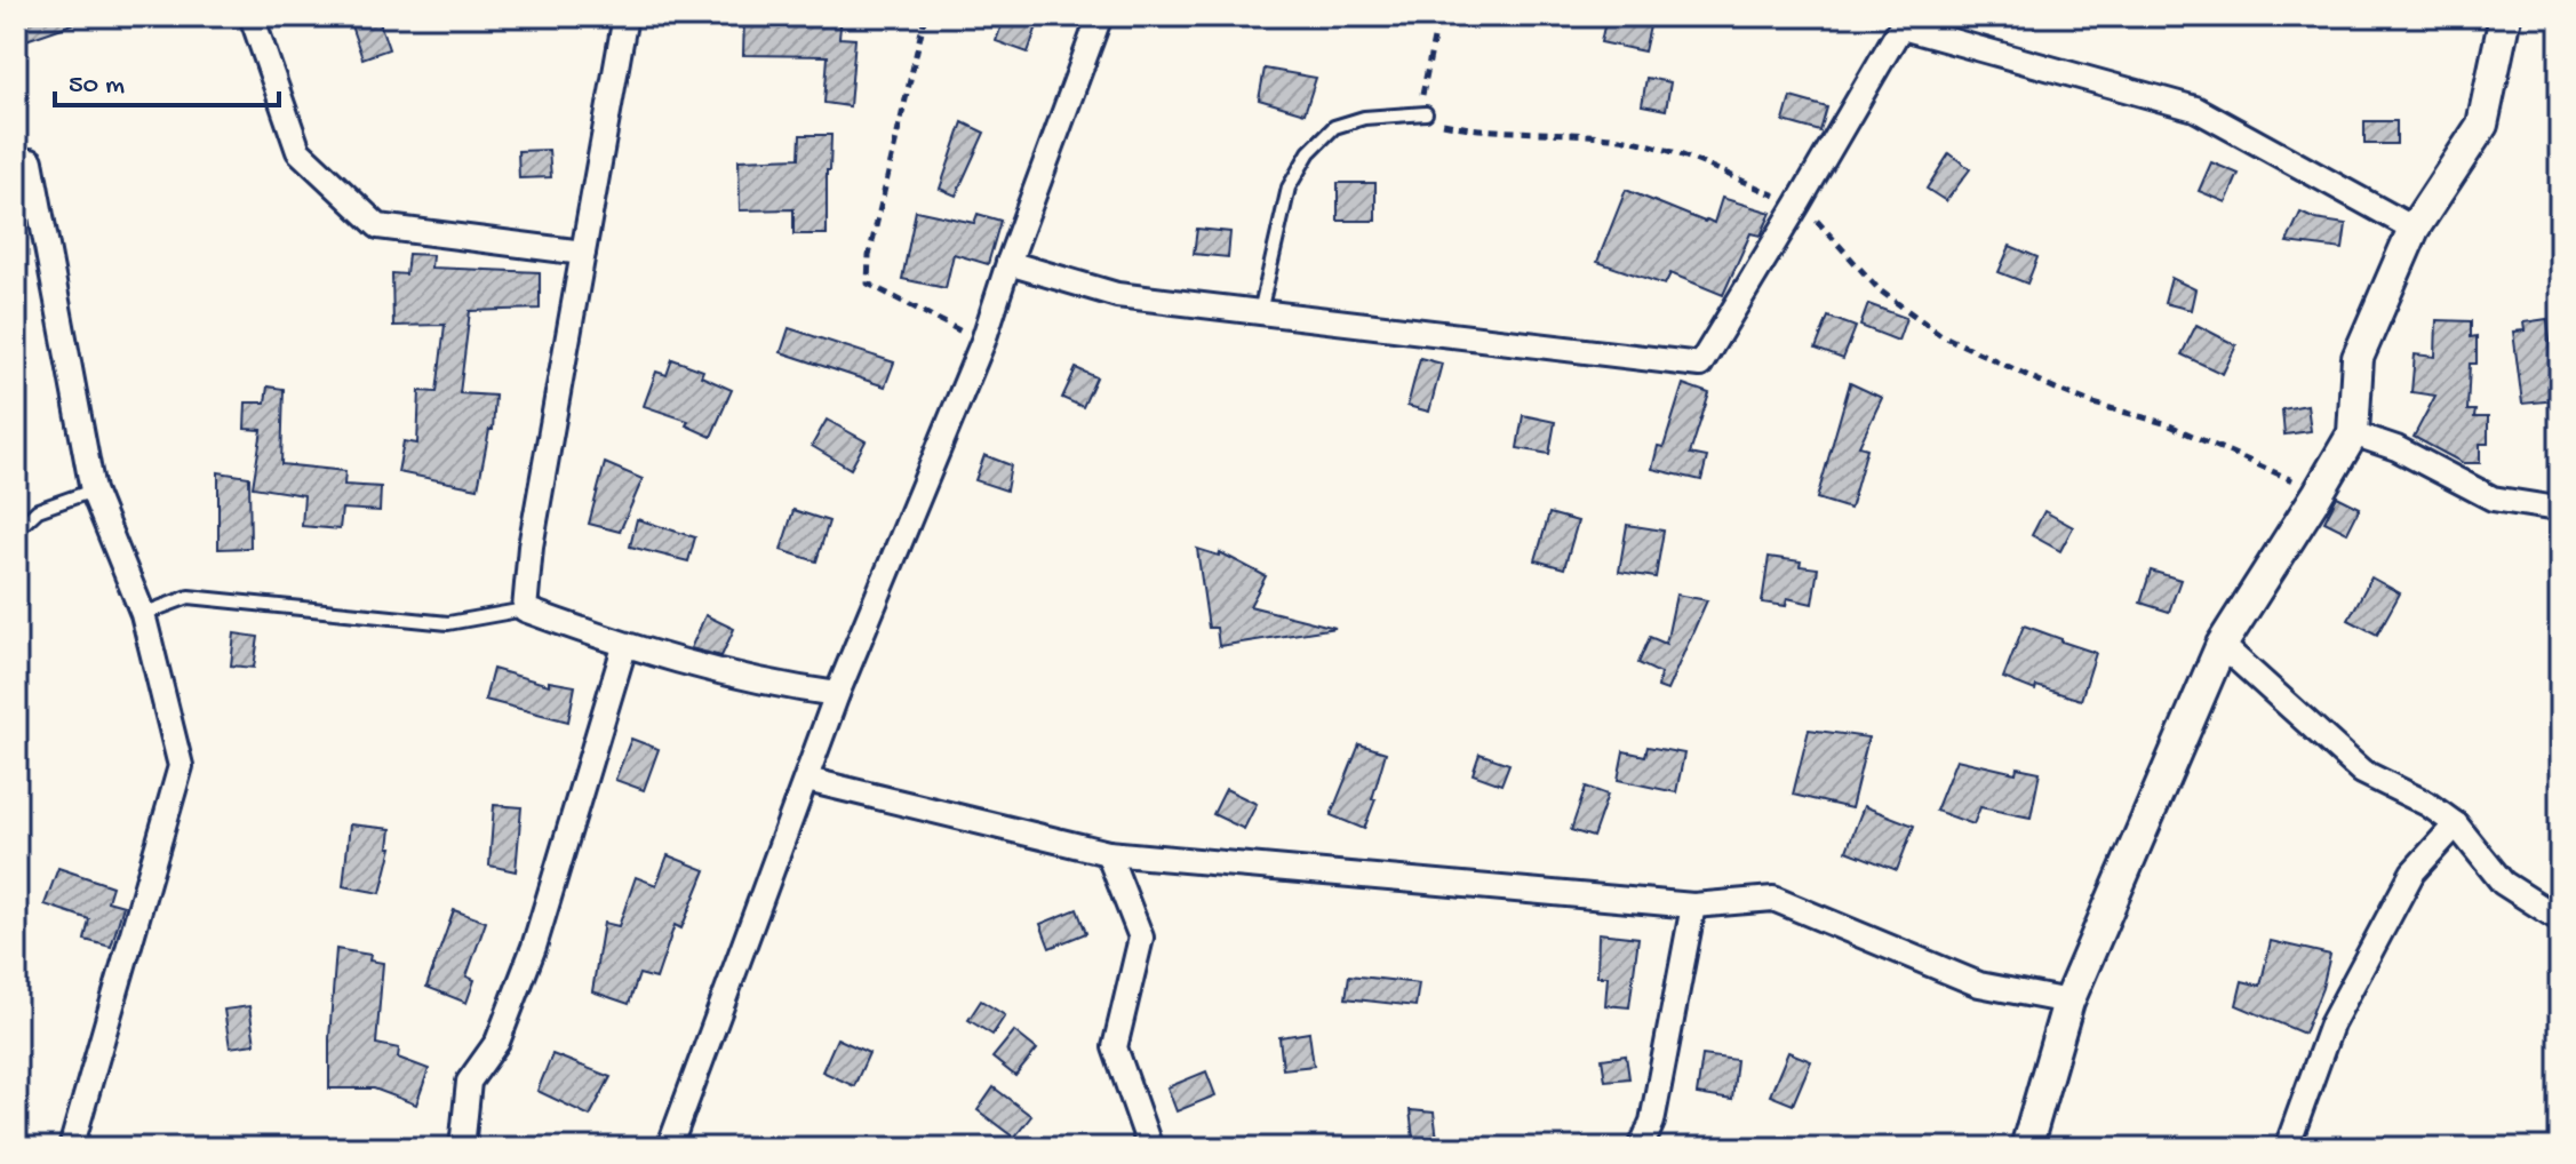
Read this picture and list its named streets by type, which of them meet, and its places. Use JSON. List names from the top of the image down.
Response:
{
  "scale_bar": "50 m"
}
